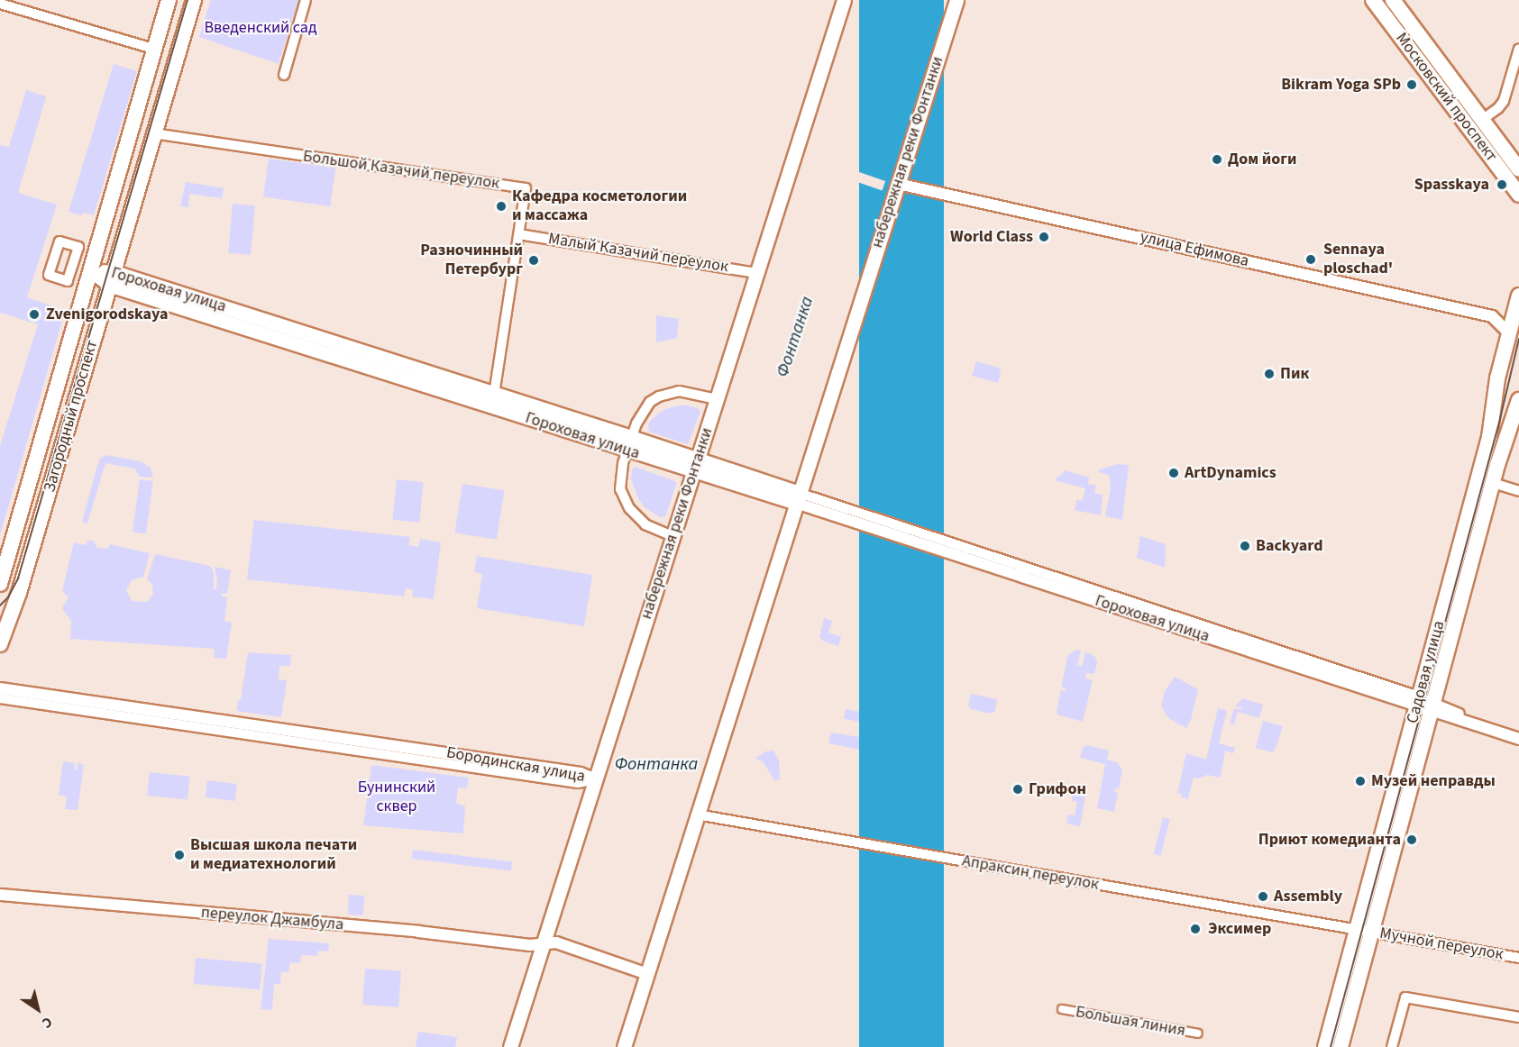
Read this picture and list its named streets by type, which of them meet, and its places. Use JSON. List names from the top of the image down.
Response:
{
  "streets": {
    "main road": [
      "Московский проспект",
      "набережная реки Фонтанки",
      "Гороховая улица",
      "Загородный проспект",
      "Садовая улица"
    ],
    "street": [
      "Большой Казачий переулок",
      "улица Ефимова",
      "Малый Казачий переулок",
      "Бородинская улица",
      "Апраксин переулок",
      "переулок Джамбула",
      "Мучной переулок",
      "Большая линия"
    ]
  },
  "crossings": [
    ["набережная реки Фонтанки", "улица Ефимова"],
    ["набережная реки Фонтанки", "Малый Казачий переулок"],
    ["набережная реки Фонтанки", "Гороховая улица"],
    ["набережная реки Фонтанки", "Бородинская улица"],
    ["набережная реки Фонтанки", "Апраксин переулок"],
    ["набережная реки Фонтанки", "переулок Джамбула"],
    ["Большой Казачий переулок", "Малый Казачий переулок"],
    ["Большой Казачий переулок", "Гороховая улица"],
    ["Большой Казачий переулок", "Загородный проспект"],
    ["Гороховая улица", "Загородный проспект"],
    ["Гороховая улица", "Садовая улица"],
    ["Садовая улица", "Апраксин переулок"],
    ["Садовая улица", "Мучной переулок"],
    ["Апраксин переулок", "Мучной переулок"]
  ],
  "water": ["Фонтанка"],
  "parks": ["Введенский сад", "Бунинский сквер"],
  "places": [
    "Bikram Yoga SPb",
    "Дом йоги",
    "Spasskaya",
    "Кафедра косметологии и массажа",
    "World Class",
    "Sennaya ploschad'",
    "Разночинный Петербург",
    "Zvenigorodskaya",
    "Пик",
    "ArtDynamics",
    "Backyard",
    "Музей неправды",
    "Грифон",
    "Приют комедианта",
    "Высшая школа печати и медиатехнологий",
    "Assembly",
    "Эксимер"
  ],
  "north": "bottom right"
}
